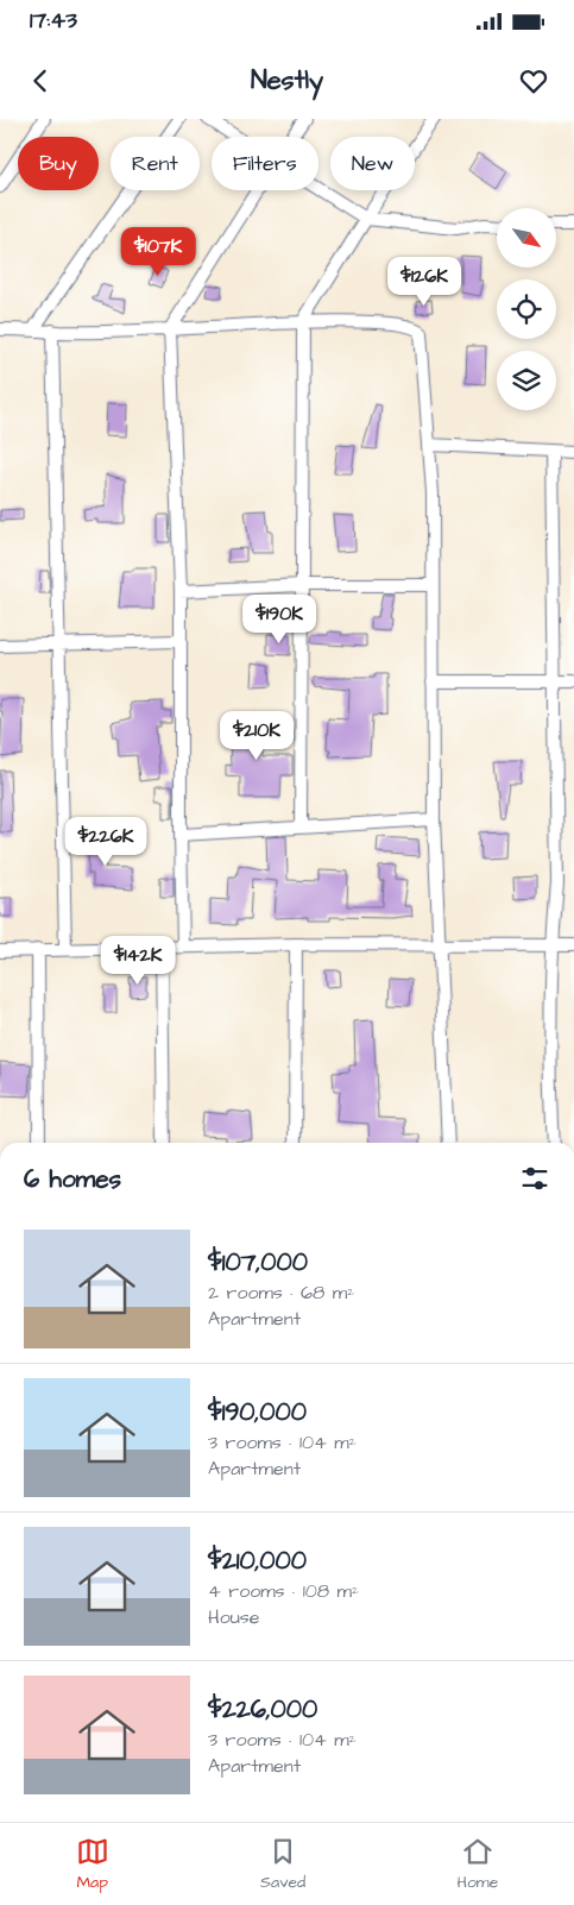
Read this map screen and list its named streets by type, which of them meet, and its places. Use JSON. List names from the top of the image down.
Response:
{
  "north": "bottom right",
  "page": {
    "status": "17:43",
    "header": "Nestly",
    "chip": [
      "Buy",
      "Rent",
      "Filters",
      "New"
    ],
    "price": [
      "$107K",
      "$126K",
      "$190K",
      "$210K",
      "$226K",
      "$142K"
    ],
    "heading": "6 homes",
    "list": [
      {
        "name": "$107,000",
        "note": "2 rooms · 68 m² · Apartment"
      },
      {
        "name": "$190,000",
        "note": "3 rooms · 104 m² · Apartment"
      },
      {
        "name": "$210,000",
        "note": "4 rooms · 108 m² · House"
      },
      {
        "name": "$226,000",
        "note": "3 rooms · 104 m² · Apartment"
      }
    ],
    "tabs": ["Map", "Saved", "Home"]
  }
}
